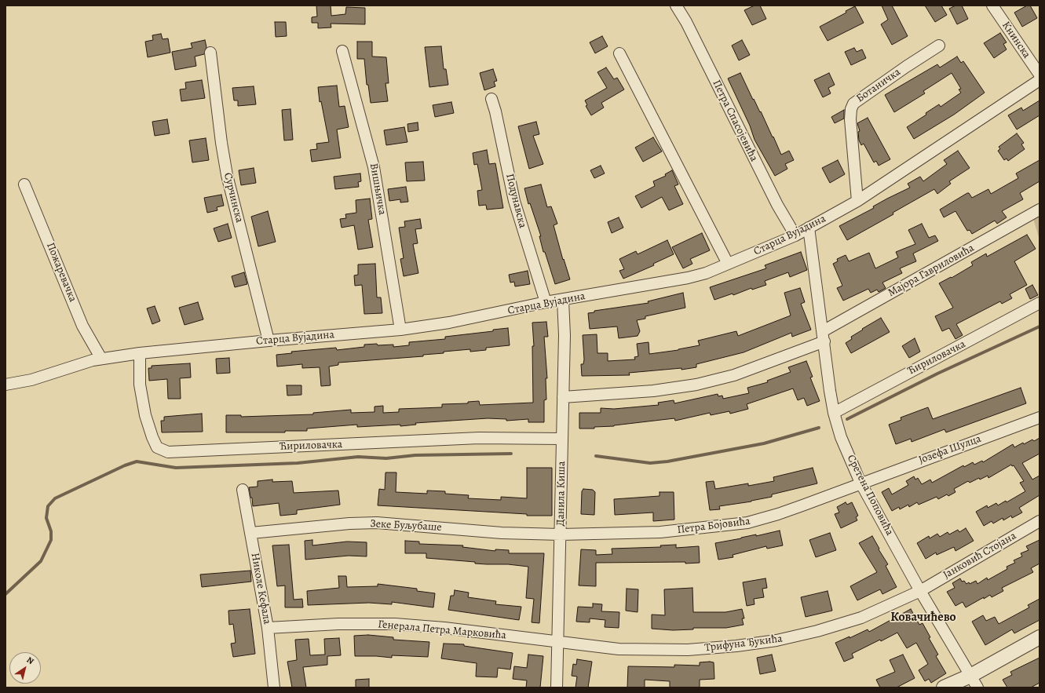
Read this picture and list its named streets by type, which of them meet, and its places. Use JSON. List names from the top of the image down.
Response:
{
  "streets": {
    "street": [
      "Книнска",
      "Ботаничка",
      "Петра Спасојевића",
      "Вишњичка",
      "Сурчинска",
      "Подунавска",
      "Старца Вујадина",
      "Мајора Гавриловића",
      "Пожаревачка",
      "Ћириловачка",
      "Јозефа Шулца",
      "Данила Киша",
      "Сретена Поповића",
      "Зеке Буљубаше",
      "Петра Бојовића",
      "Јанковић Стојана",
      "Николе Кефала",
      "Генерала Петра Марковића",
      "Трифуна Ђукића"
    ]
  },
  "crossings": [
    ["Ботаничка", "Старца Вујадина"],
    ["Петра Спасојевића", "Старца Вујадина"],
    ["Вишњичка", "Старца Вујадина"],
    ["Сурчинска", "Старца Вујадина"],
    ["Подунавска", "Старца Вујадина"],
    ["Старца Вујадина", "Пожаревачка"],
    ["Старца Вујадина", "Ћириловачка"],
    ["Старца Вујадина", "Данила Киша"],
    ["Старца Вујадина", "Сретена Поповића"],
    ["Мајора Гавриловића", "Данила Киша"],
    ["Мајора Гавриловића", "Сретена Поповића"],
    ["Ћириловачка", "Данила Киша"],
    ["Ћириловачка", "Сретена Поповића"],
    ["Јозефа Шулца", "Сретена Поповића"],
    ["Јозефа Шулца", "Петра Бојовића"],
    ["Данила Киша", "Зеке Буљубаше"],
    ["Данила Киша", "Петра Бојовића"],
    ["Данила Киша", "Генерала Петра Марковића"],
    ["Данила Киша", "Трифуна Ђукића"],
    ["Сретена Поповића", "Петра Бојовића"],
    ["Сретена Поповића", "Јанковић Стојана"],
    ["Сретена Поповића", "Трифуна Ђукића"],
    ["Зеке Буљубаше", "Петра Бојовића"],
    ["Зеке Буљубаше", "Николе Кефала"],
    ["Јанковић Стојана", "Трифуна Ђукића"],
    ["Николе Кефала", "Генерала Петра Марковића"],
    ["Генерала Петра Марковића", "Трифуна Ђукића"]
  ],
  "districts": ["Ковачићево"],
  "north": "top right"
}
